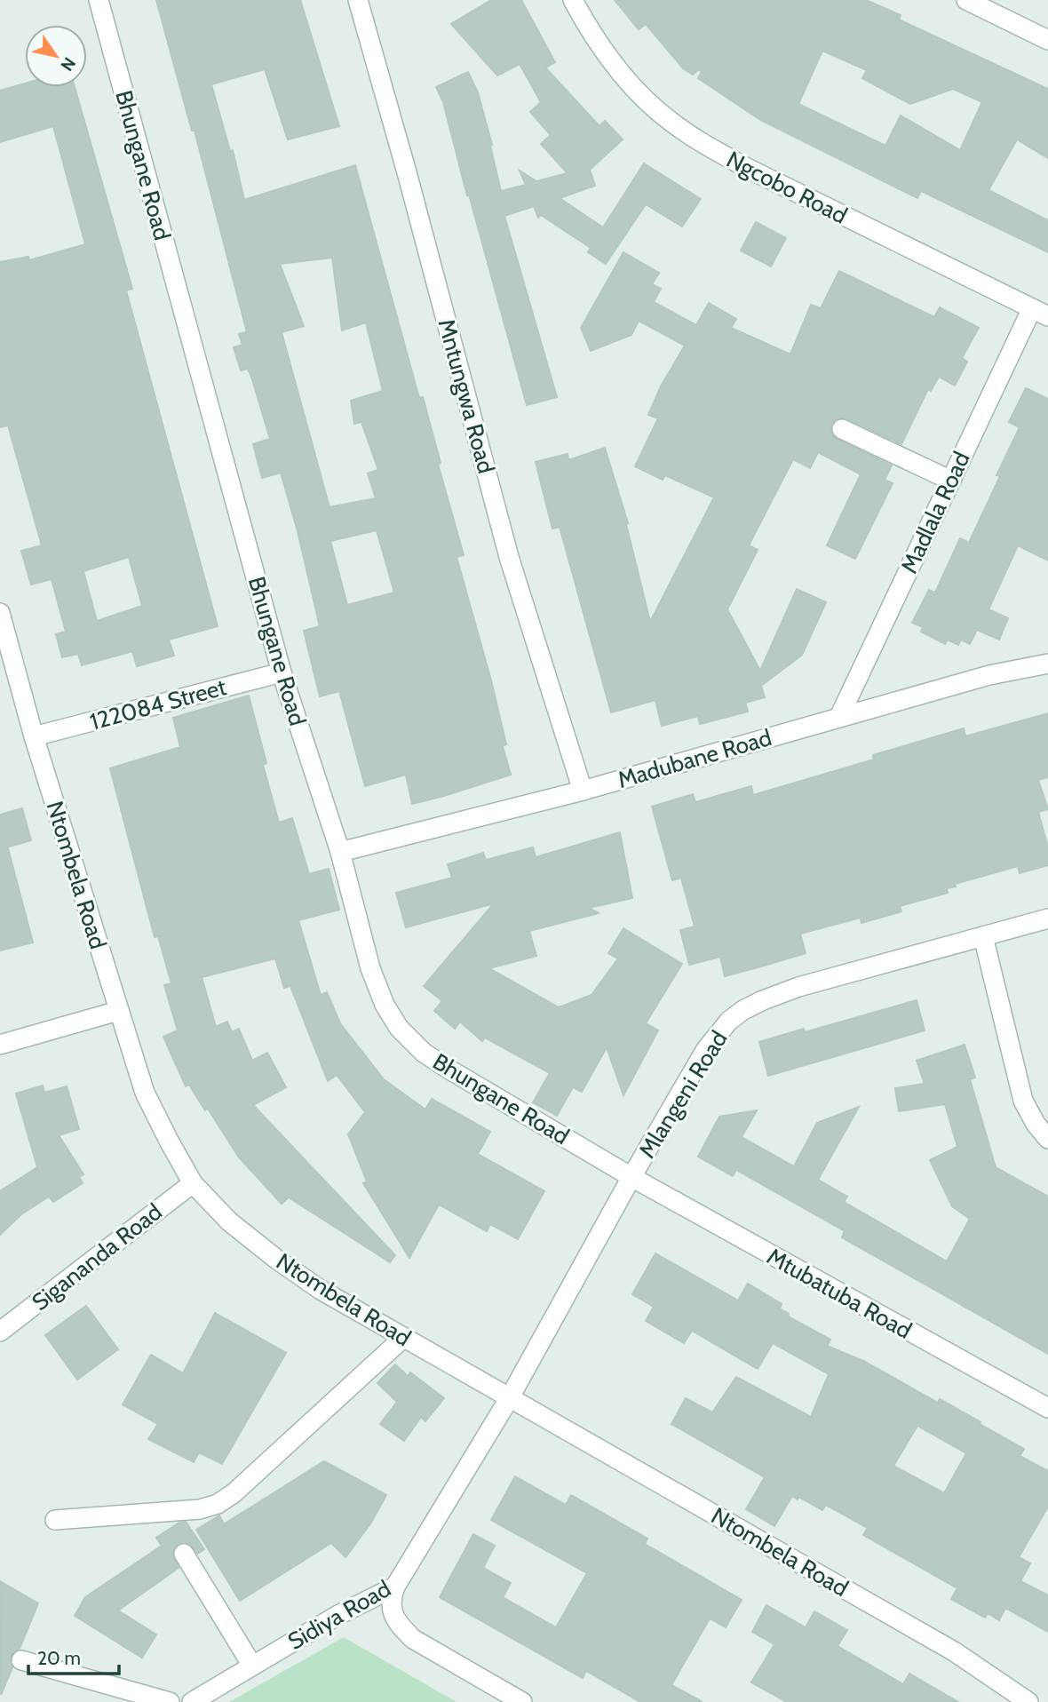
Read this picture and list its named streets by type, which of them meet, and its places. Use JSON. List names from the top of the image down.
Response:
{
  "streets": {
    "street": [
      "Bhungane Road",
      "Ngcobo Road",
      "Mntungwa Road",
      "Madlala Road",
      "122084 Street",
      "Madubane Road",
      "Ntombela Road",
      "Mlangeni Road",
      "Sigananda Road",
      "Mtubatuba Road",
      "Sidiya Road"
    ]
  },
  "crossings": [
    ["Bhungane Road", "122084 Street"],
    ["Bhungane Road", "Madubane Road"],
    ["Bhungane Road", "Mlangeni Road"],
    ["Bhungane Road", "Mtubatuba Road"],
    ["Ngcobo Road", "Madlala Road"],
    ["Mntungwa Road", "Madubane Road"],
    ["Madlala Road", "Madubane Road"],
    ["122084 Street", "Ntombela Road"],
    ["Ntombela Road", "Mlangeni Road"],
    ["Ntombela Road", "Sigananda Road"],
    ["Ntombela Road", "Sidiya Road"],
    ["Mlangeni Road", "Mtubatuba Road"],
    ["Mlangeni Road", "Sidiya Road"]
  ],
  "scale_bar": "20 m",
  "north": "bottom right"
}
